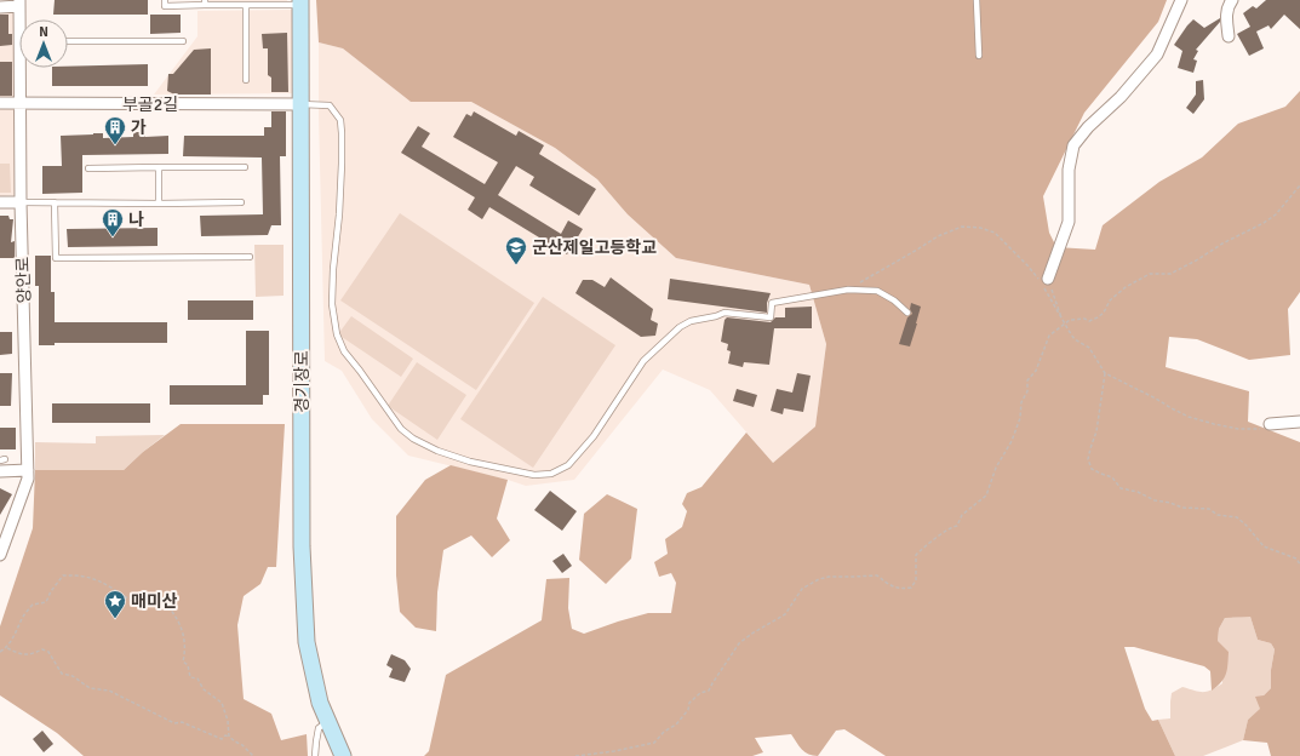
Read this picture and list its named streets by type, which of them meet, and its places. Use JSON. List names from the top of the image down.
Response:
{
  "streets": {
    "street": ["부골2길", "양안로", "경기장로"]
  },
  "crossings": [
    ["부골2길", "양안로"],
    ["부골2길", "경기장로"]
  ],
  "places": {
    "building": ["가", "나"],
    "school or university": ["군산제일고등학교"],
    "place": ["매미산"]
  },
  "north": "top"
}
